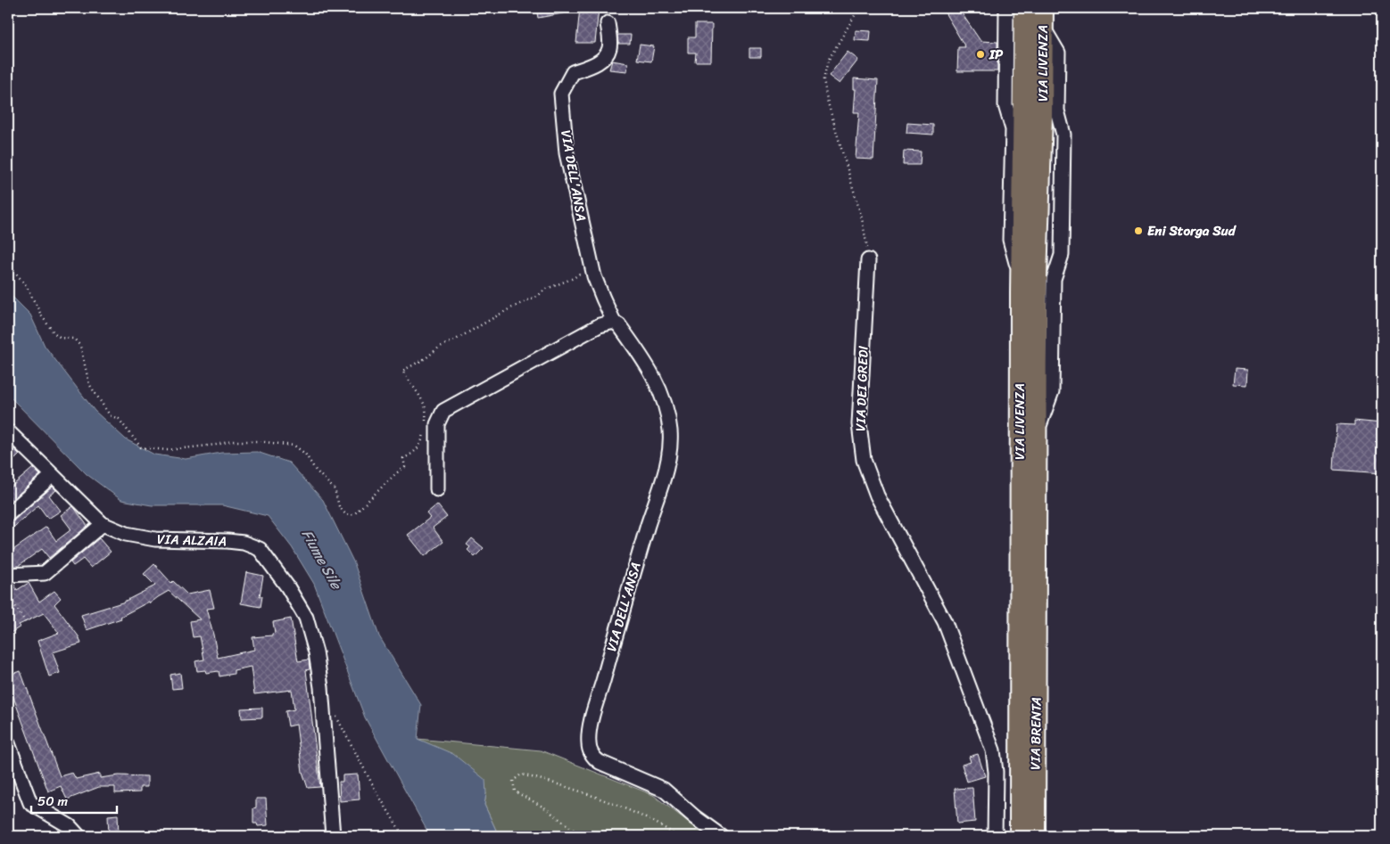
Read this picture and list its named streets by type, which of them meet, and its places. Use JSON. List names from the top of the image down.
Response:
{
  "streets": {
    "highway": ["VIA LIVENZA", "VIA BRENTA"],
    "street": ["VIA DELL'ANSA", "VIA DEI GREDI", "VIA ALZAIA"]
  },
  "crossings": [
    ["VIA LIVENZA", "VIA BRENTA"]
  ],
  "water": ["Fiume Sile"],
  "places": ["IP", "Eni Storga Sud"],
  "scale_bar": "50 m"
}
